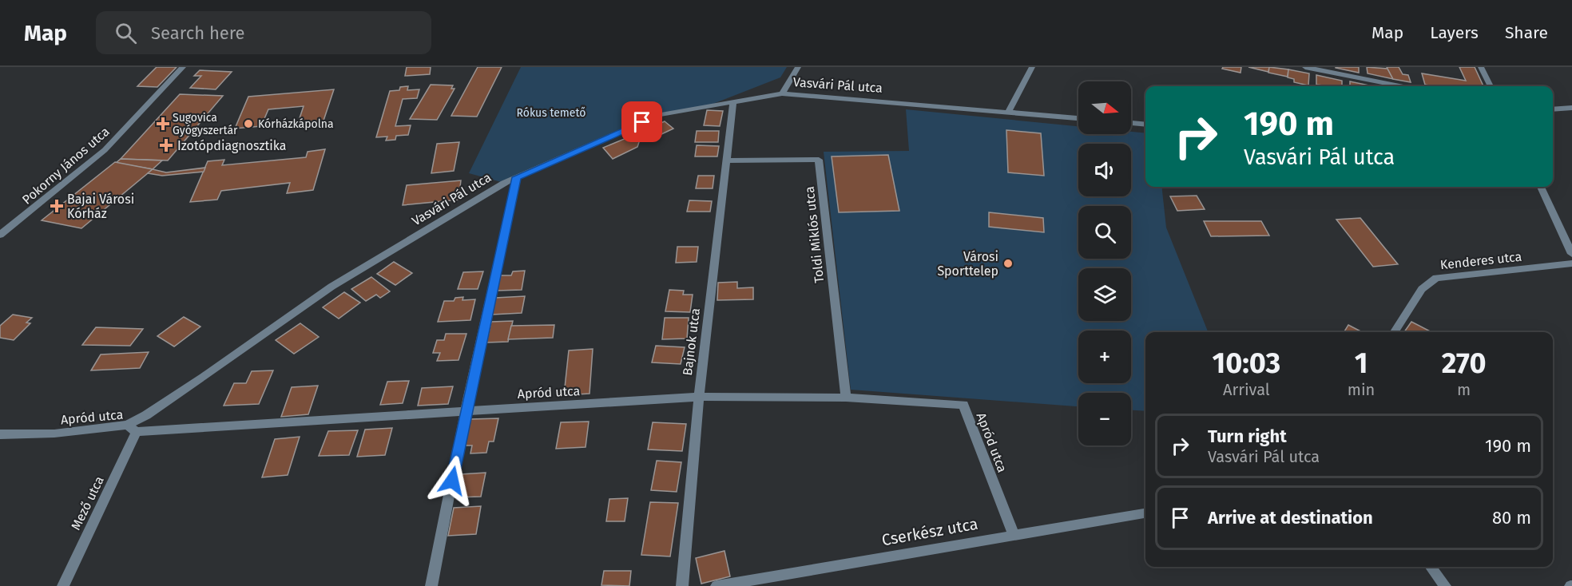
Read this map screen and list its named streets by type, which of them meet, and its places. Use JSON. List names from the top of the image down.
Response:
{
  "streets": {
    "street": [
      "Vasvári Pál utca",
      "Pokorny János utca",
      "Toldi Miklós utca",
      "Kenderes utca",
      "Bajnok utca",
      "Apród utca",
      "Mező utca",
      "Cserkész utca"
    ]
  },
  "crossings": [
    ["Vasvári Pál utca", "Bajnok utca"],
    ["Vasvári Pál utca", "Apród utca"],
    ["Toldi Miklós utca", "Bajnok utca"],
    ["Toldi Miklós utca", "Apród utca"],
    ["Bajnok utca", "Apród utca"],
    ["Apród utca", "Mező utca"],
    ["Apród utca", "Cserkész utca"]
  ],
  "parks": ["Rókus temető"],
  "places": {
    "health": ["Sugovica Gyógyszertár", "Izotópdiagnosztika", "Bajai Városi Kórház"],
    "other": ["Kórházkápolna", "Városi Sporttelep"]
  },
  "north": "right",
  "page": {
    "header": "Map",
    "search": "Search here",
    "nav": ["Map", "Layers", "Share"],
    "map_buttons": ["+", "−"],
    "turn": ["190 m", "Vasvári Pál utca"],
    "eta": [
      "10:03",
      "Arrival",
      "1",
      "min",
      "270",
      "m"
    ],
    "list": [
      {
        "name": "Turn right",
        "note": "Vasvári Pál utca",
        "value": "190 m"
      },
      {
        "name": "Arrive at destination",
        "value": "80 m"
      }
    ]
  }
}
